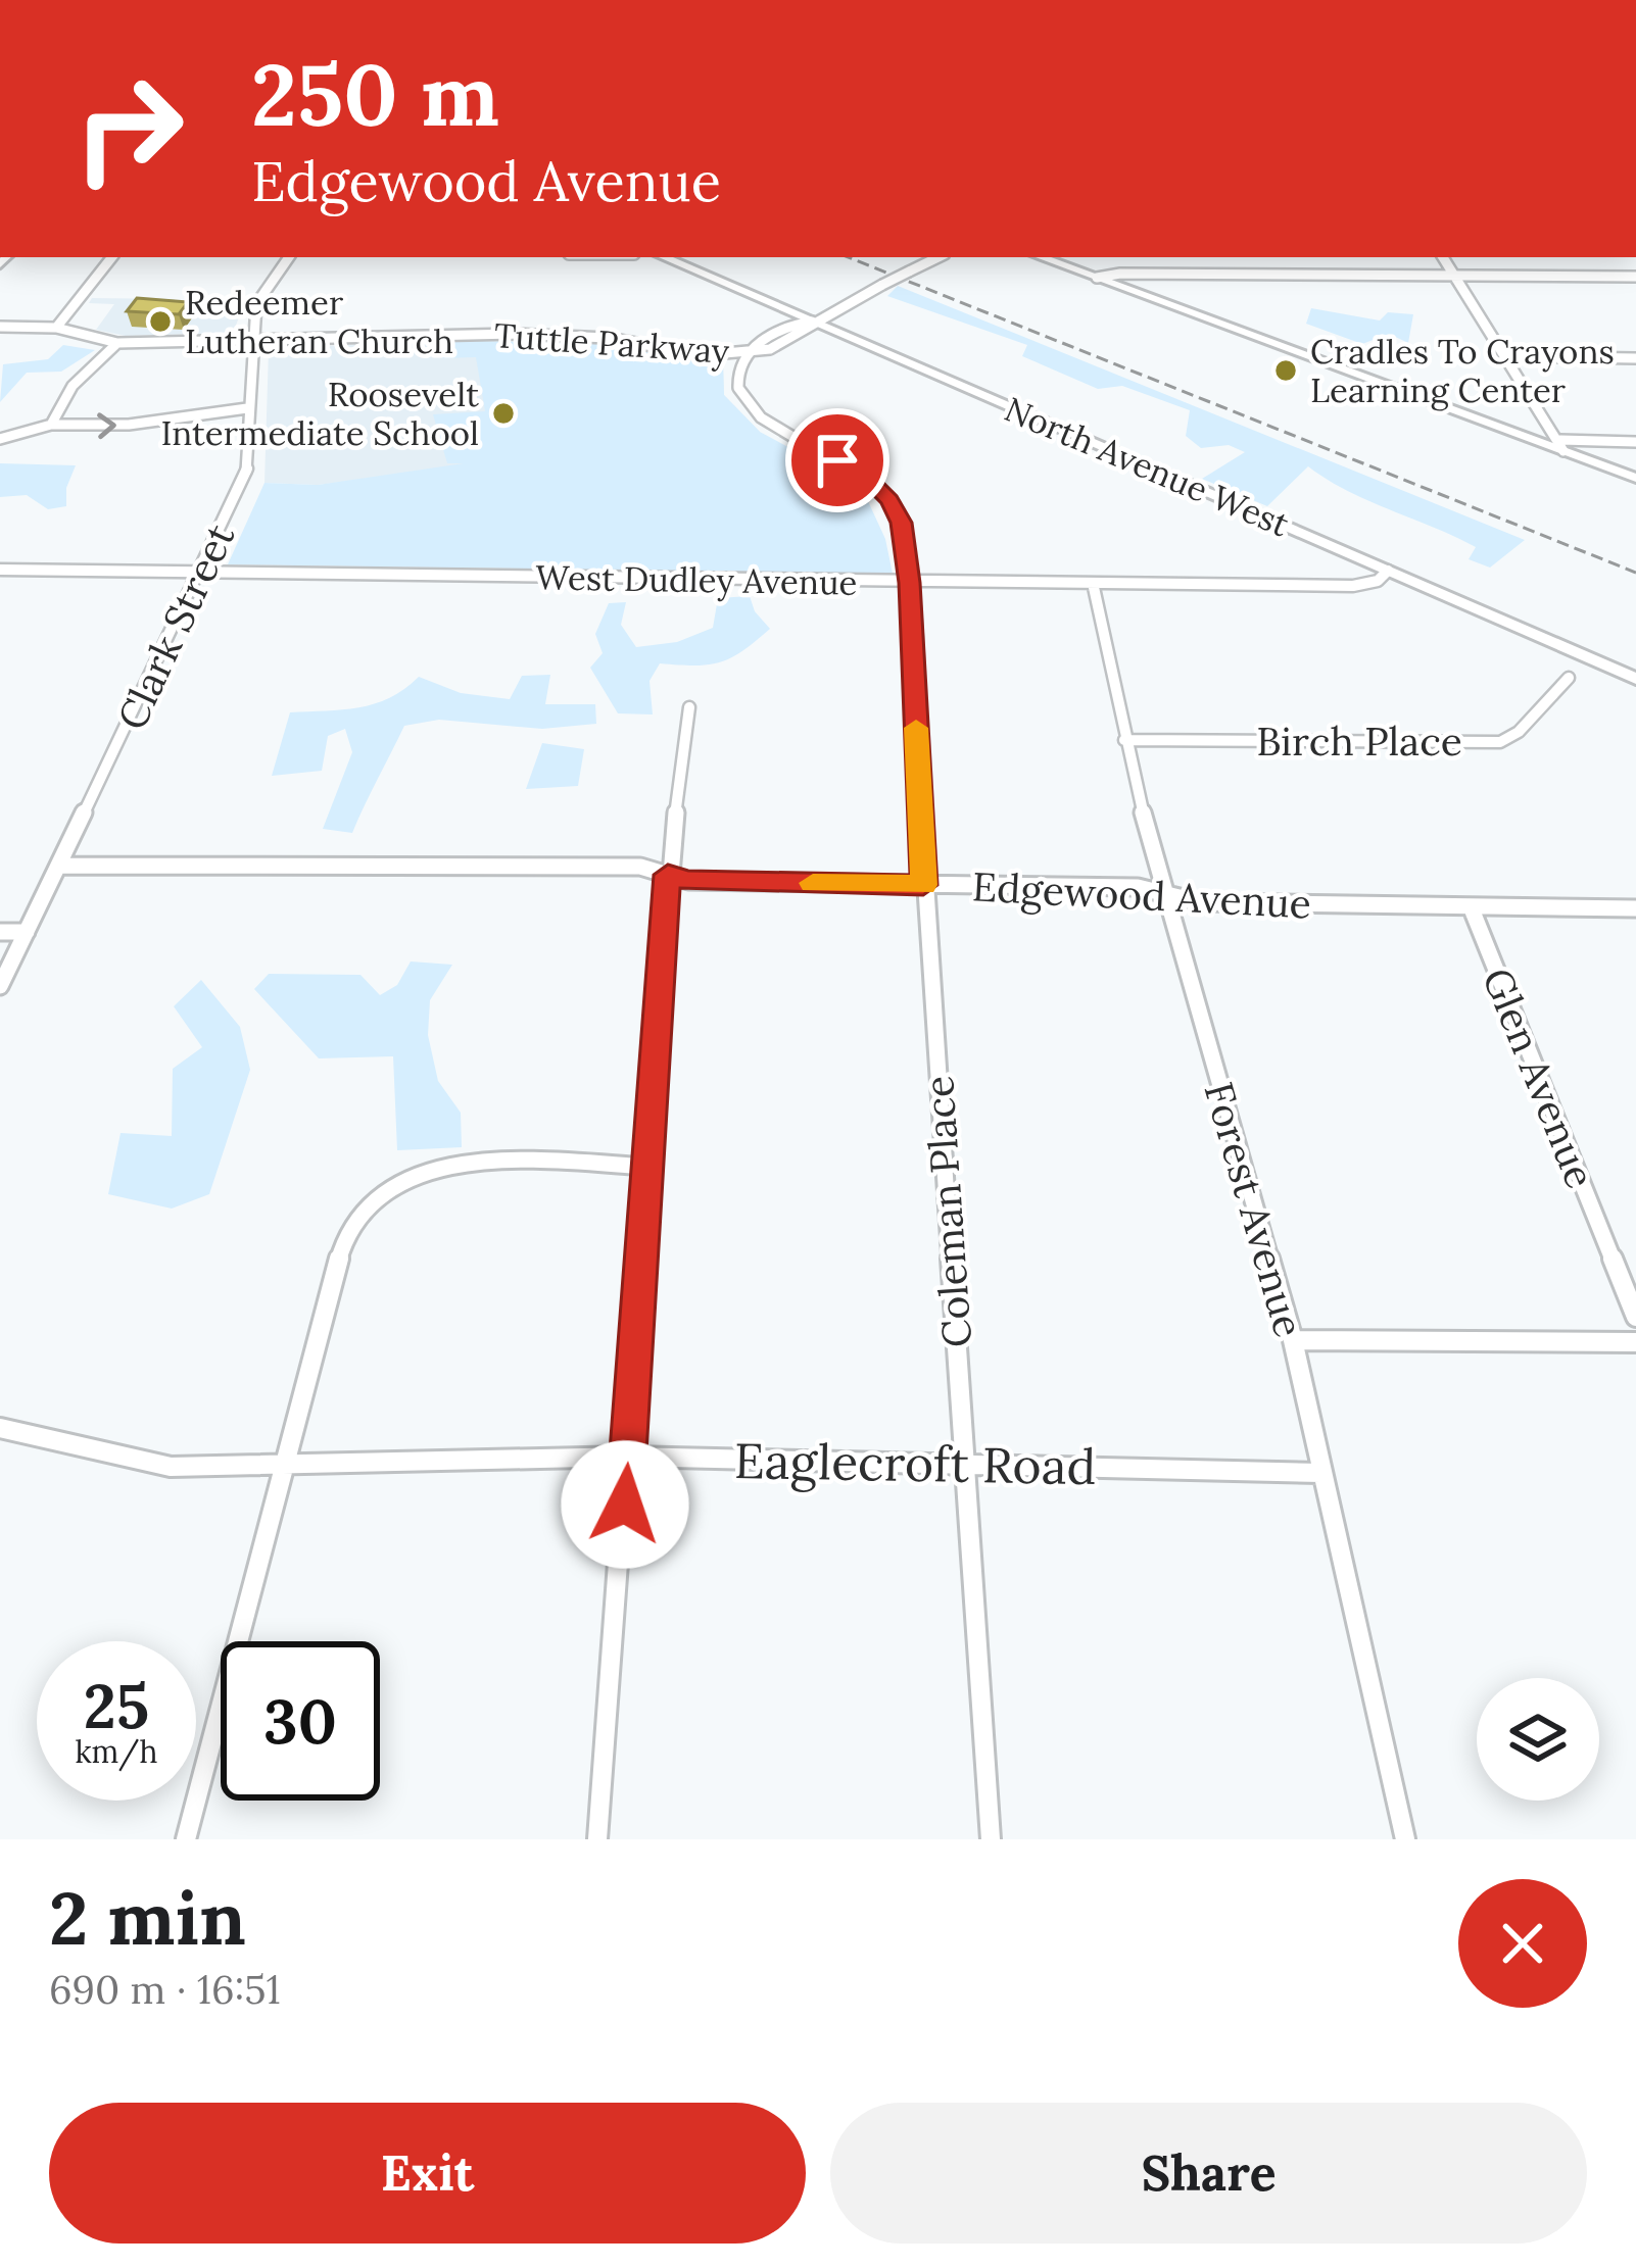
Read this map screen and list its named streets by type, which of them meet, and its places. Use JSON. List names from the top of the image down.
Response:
{
  "streets": {
    "main road": ["North Avenue West"],
    "street": [
      "Tuttle Parkway",
      "West Dudley Avenue",
      "Clark Street",
      "Birch Place",
      "Edgewood Avenue",
      "Glen Avenue",
      "Forest Avenue",
      "Coleman Place",
      "Eaglecroft Road"
    ]
  },
  "crossings": [
    ["Tuttle Parkway", "North Avenue West"],
    ["Tuttle Parkway", "West Dudley Avenue"],
    ["Tuttle Parkway", "Clark Street"],
    ["Tuttle Parkway", "Coleman Place"],
    ["North Avenue West", "West Dudley Avenue"],
    ["West Dudley Avenue", "Clark Street"],
    ["West Dudley Avenue", "Forest Avenue"],
    ["West Dudley Avenue", "Coleman Place"],
    ["Clark Street", "Edgewood Avenue"],
    ["Birch Place", "Forest Avenue"],
    ["Edgewood Avenue", "Glen Avenue"],
    ["Edgewood Avenue", "Forest Avenue"],
    ["Edgewood Avenue", "Coleman Place"],
    ["Forest Avenue", "Eaglecroft Road"],
    ["Coleman Place", "Eaglecroft Road"]
  ],
  "places": ["Redeemer Lutheran Church", "Cradles To Crayons Learning Center", "Roosevelt Intermediate School"],
  "page": {
    "turn": ["250 m", "Edgewood Avenue"],
    "speed": "25 km/h",
    "limit": "30",
    "heading": ["2 min", "690 m · 16:51"],
    "buttons": ["Exit", "Share"]
  }
}
